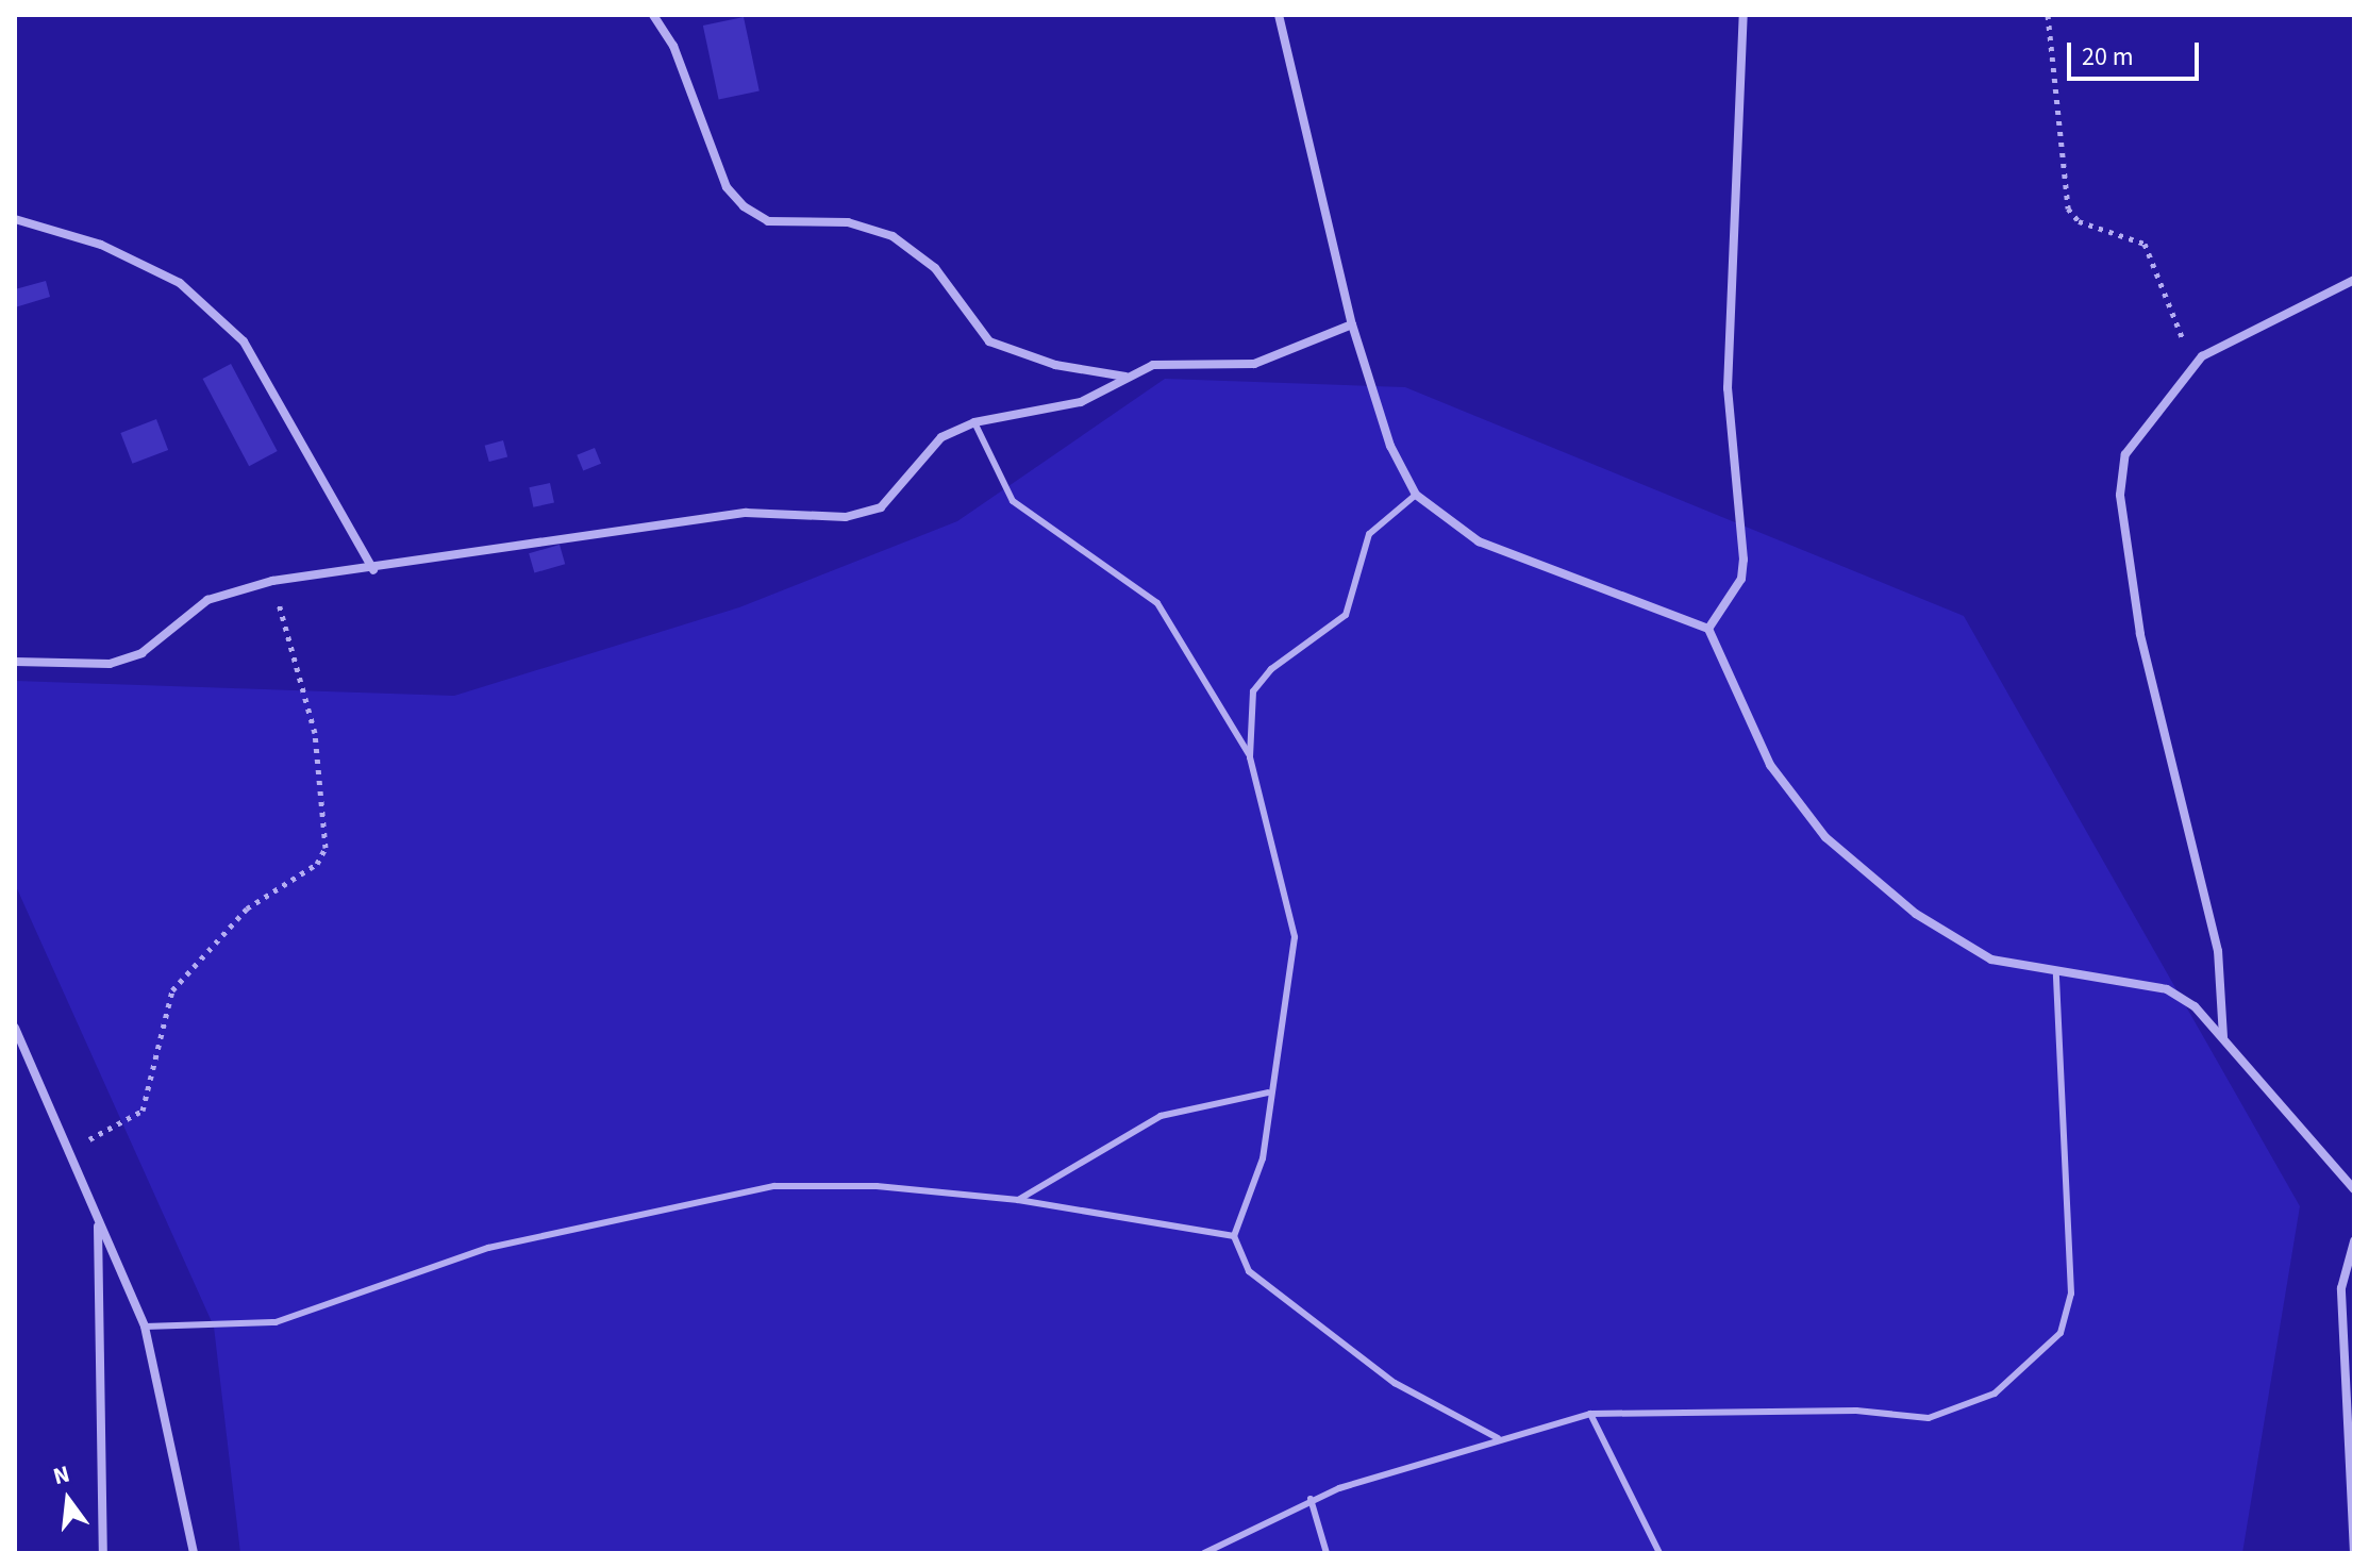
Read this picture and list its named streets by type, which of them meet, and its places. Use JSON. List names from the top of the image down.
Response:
{
  "scale_bar": "20 m",
  "north": "top"
}
